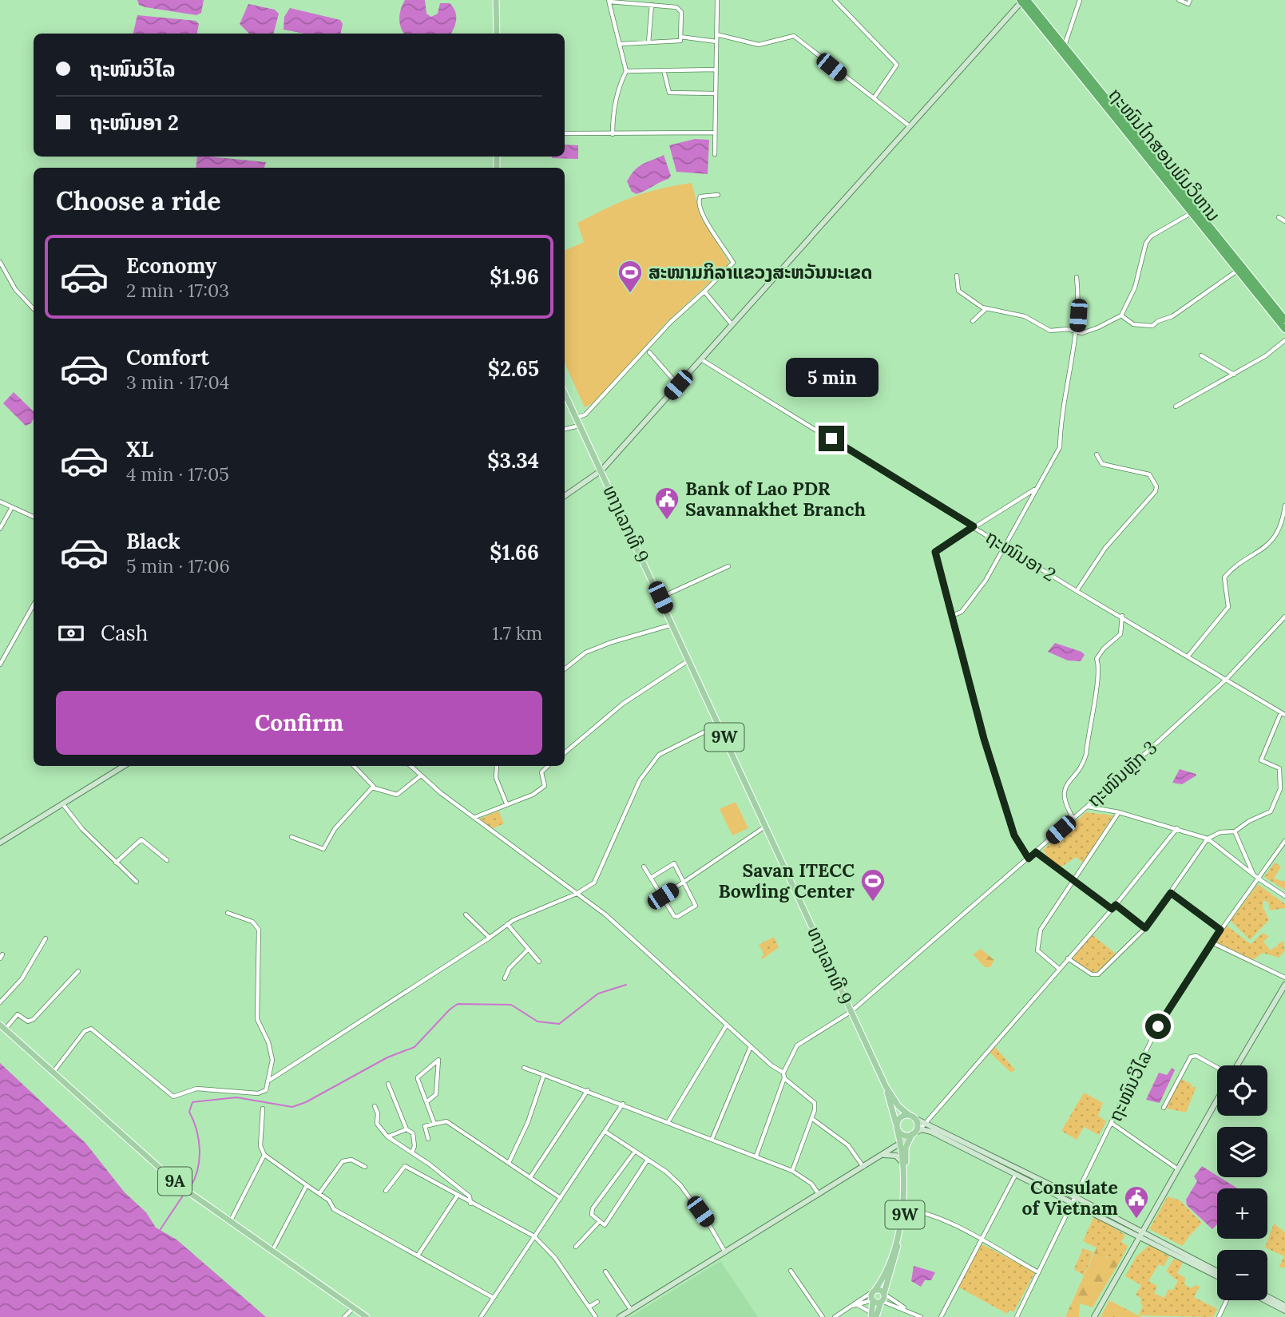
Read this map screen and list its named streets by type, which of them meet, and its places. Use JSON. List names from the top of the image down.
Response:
{
  "streets": {
    "highway": ["ຖະໜົນໄກສອນພົມວິຫານ"],
    "main road": ["ທາງເລກທີ 9", "9W", "9A"],
    "street": ["ຖະໜົນອາ 2", "ຖະໜົນຫຼັກ 3", "ຖະໜົນວິໄລ"]
  },
  "crossings": [
    ["ທາງເລກທີ 9", "ຖະໜົນຫຼັກ 3"],
    ["ຖະໜົນອາ 2", "ຖະໜົນຫຼັກ 3"]
  ],
  "places": {
    "sports": ["ສະໜາມກິລາແຂວງສະຫວັນນະເຂດ", "Savan ITECC Bowling Center"],
    "public building": ["Bank of Lao PDR Savannakhet Branch", "Consulate of Vietnam"]
  },
  "page": {
    "banner": ["ຖະໜົນວິໄລ", "ຖະໜົນອາ 2"],
    "heading": "Choose a ride",
    "list": [
      {
        "name": "Economy",
        "note": "2 min · 17:03",
        "value": "$1.96"
      },
      {
        "name": "Comfort",
        "note": "3 min · 17:04",
        "value": "$2.65"
      },
      {
        "name": "XL",
        "note": "4 min · 17:05",
        "value": "$3.34"
      },
      {
        "name": "Black",
        "note": "5 min · 17:06",
        "value": "$1.66"
      }
    ],
    "bubble": "5 min",
    "pay": ["Cash", "1.7 km"],
    "buttons": "Confirm",
    "map_buttons": ["+", "−"]
  }
}
